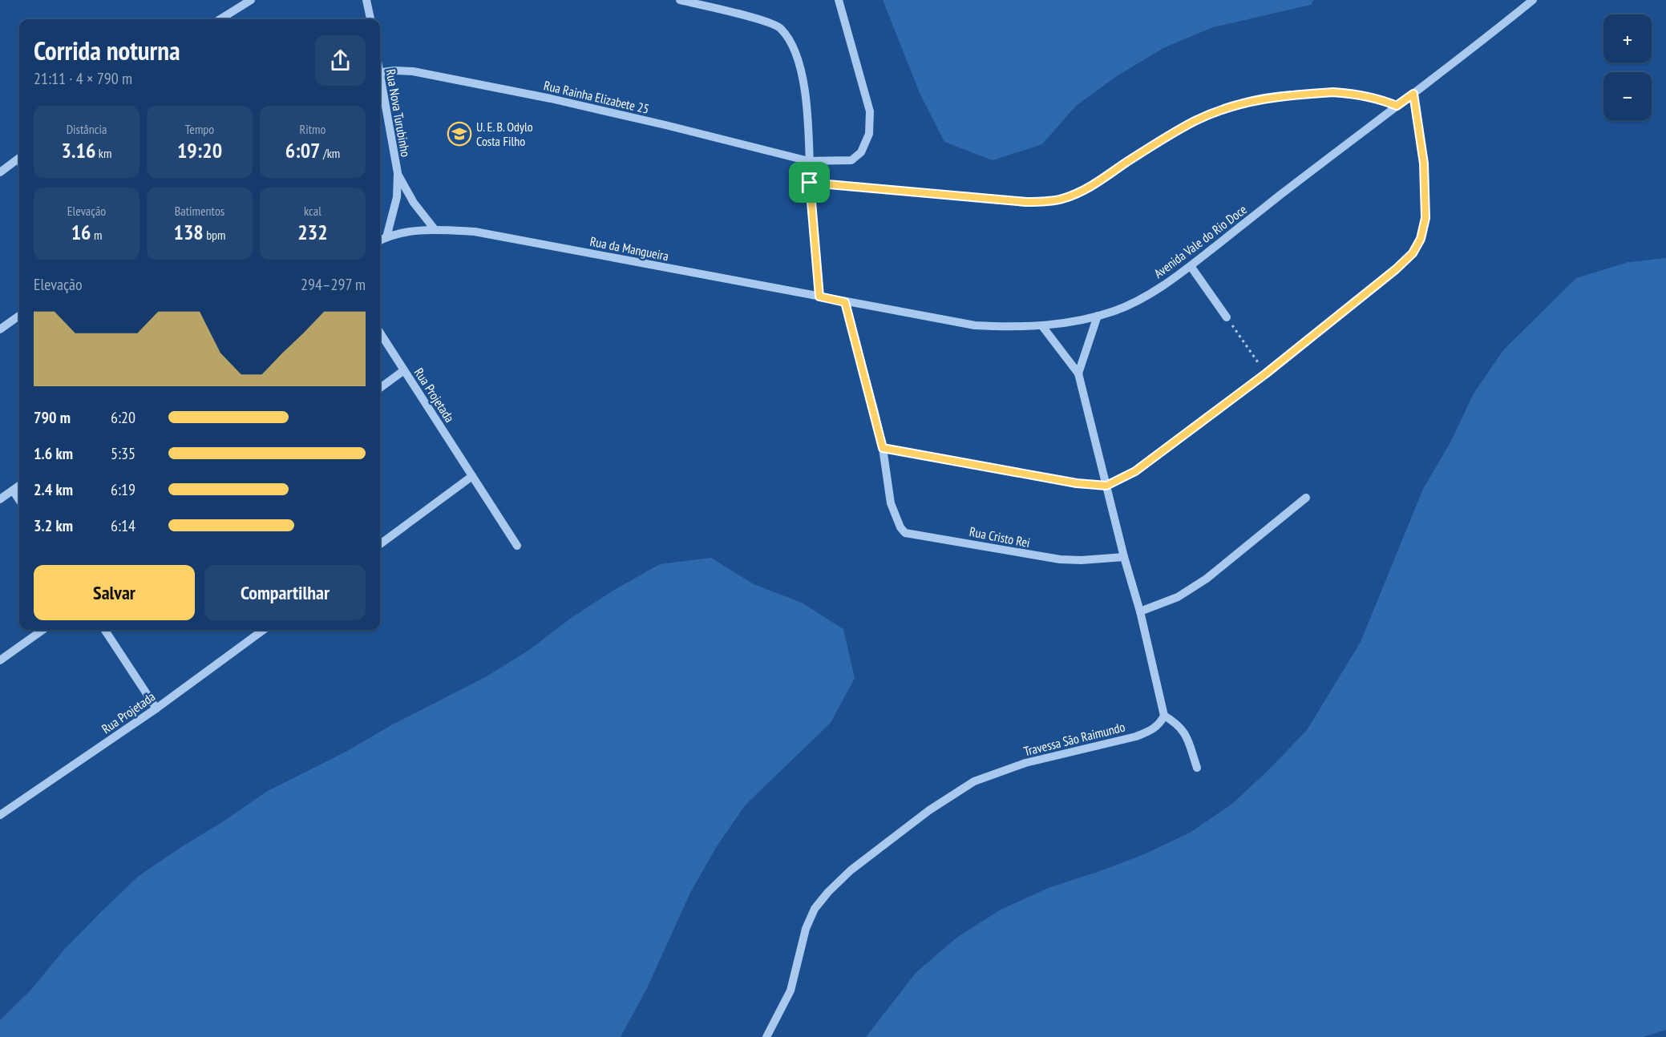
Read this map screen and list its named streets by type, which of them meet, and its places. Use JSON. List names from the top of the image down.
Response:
{
  "streets": {
    "street": [
      "Rua Rainha Elizabete 25",
      "Rua Nova Turubinho",
      "Avenida Vale do Rio Doce",
      "Rua da Mangueira",
      "Rua Projetada",
      "Rua Cristo Rei",
      "Travessa São Raimundo"
    ]
  },
  "crossings": [
    ["Rua Nova Turubinho", "Rua da Mangueira"],
    ["Avenida Vale do Rio Doce", "Rua da Mangueira"],
    ["Avenida Vale do Rio Doce", "Rua Cristo Rei"]
  ],
  "places": {
    "school or university": ["U. E. B. Odylo Costa Filho"]
  },
  "page": {
    "map_buttons": ["+", "−"],
    "heading": ["Corrida noturna", "21:11 · 4 × 790 m"],
    "stats": [
      ["Distância", "3.16 km"],
      ["Tempo", "19:20"],
      ["Ritmo", "6:07 /km"],
      ["Elevação", "16 m"],
      ["Batimentos", "138 bpm"],
      ["kcal", "232"]
    ],
    "chart": ["Elevação", "294–297 m"],
    "list": [
      {
        "name": "790 m",
        "note": "6:20"
      },
      {
        "name": "1.6 km",
        "note": "5:35"
      },
      {
        "name": "2.4 km",
        "note": "6:19"
      },
      {
        "name": "3.2 km",
        "note": "6:14"
      }
    ],
    "buttons": ["Salvar", "Compartilhar"]
  }
}
